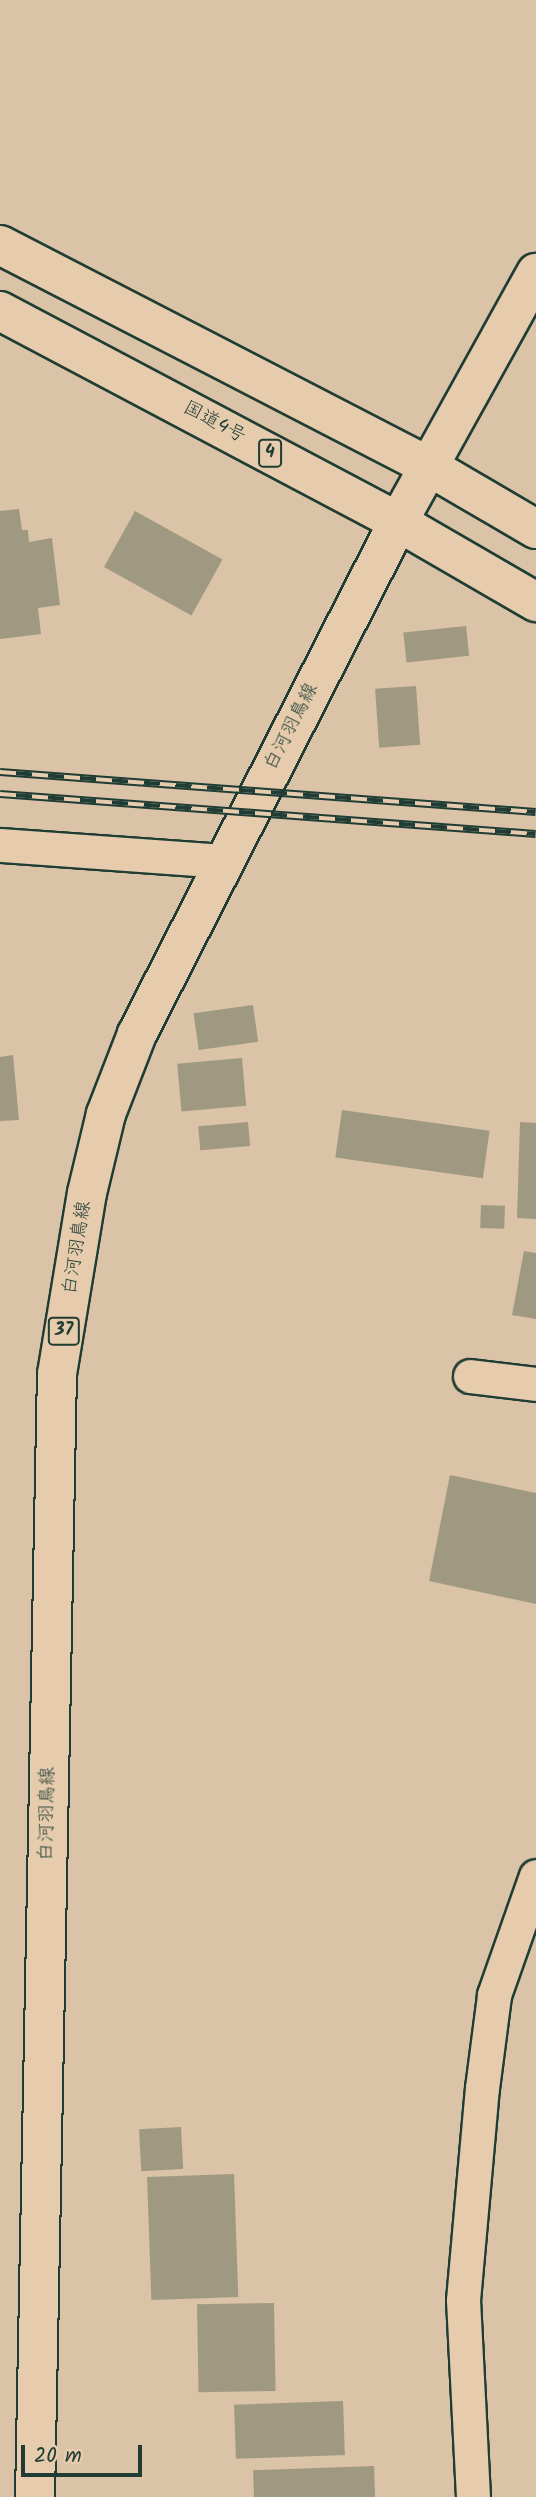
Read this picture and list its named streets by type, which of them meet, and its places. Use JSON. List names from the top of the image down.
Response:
{
  "streets": {
    "main road": [
      "国道4号",
      "4",
      "白河羽鳥線",
      "37"
    ]
  },
  "crossings": [
    ["国道4号", "白河羽鳥線"]
  ],
  "scale_bar": "20 m"
}
